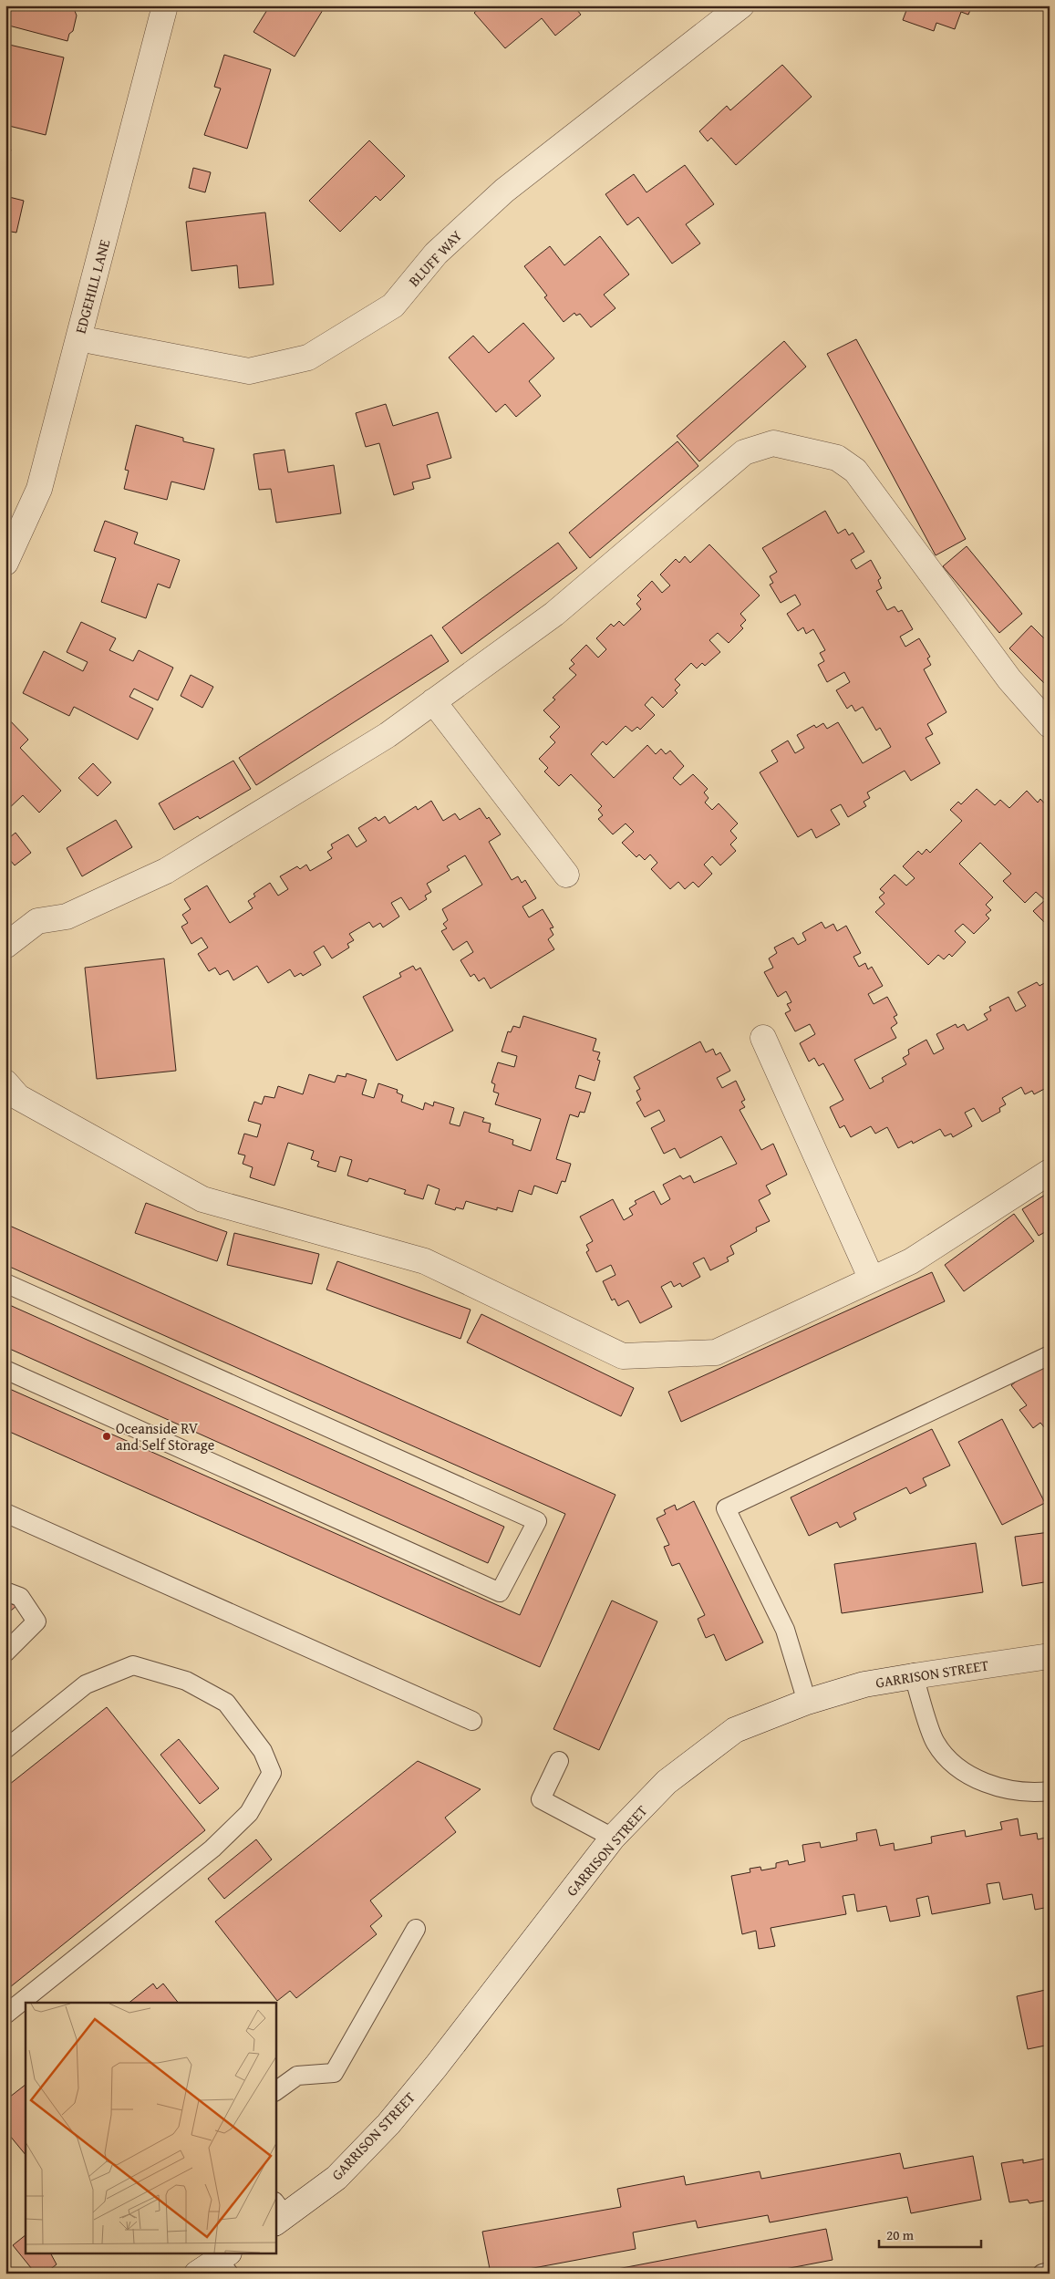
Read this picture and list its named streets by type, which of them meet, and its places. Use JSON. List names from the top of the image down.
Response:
{
  "streets": {
    "street": ["BLUFF WAY", "EDGEHILL LANE", "GARRISON STREET"]
  },
  "crossings": [
    ["BLUFF WAY", "EDGEHILL LANE"]
  ],
  "places": ["Oceanside RV and Self Storage"],
  "scale_bar": "20 m"
}
